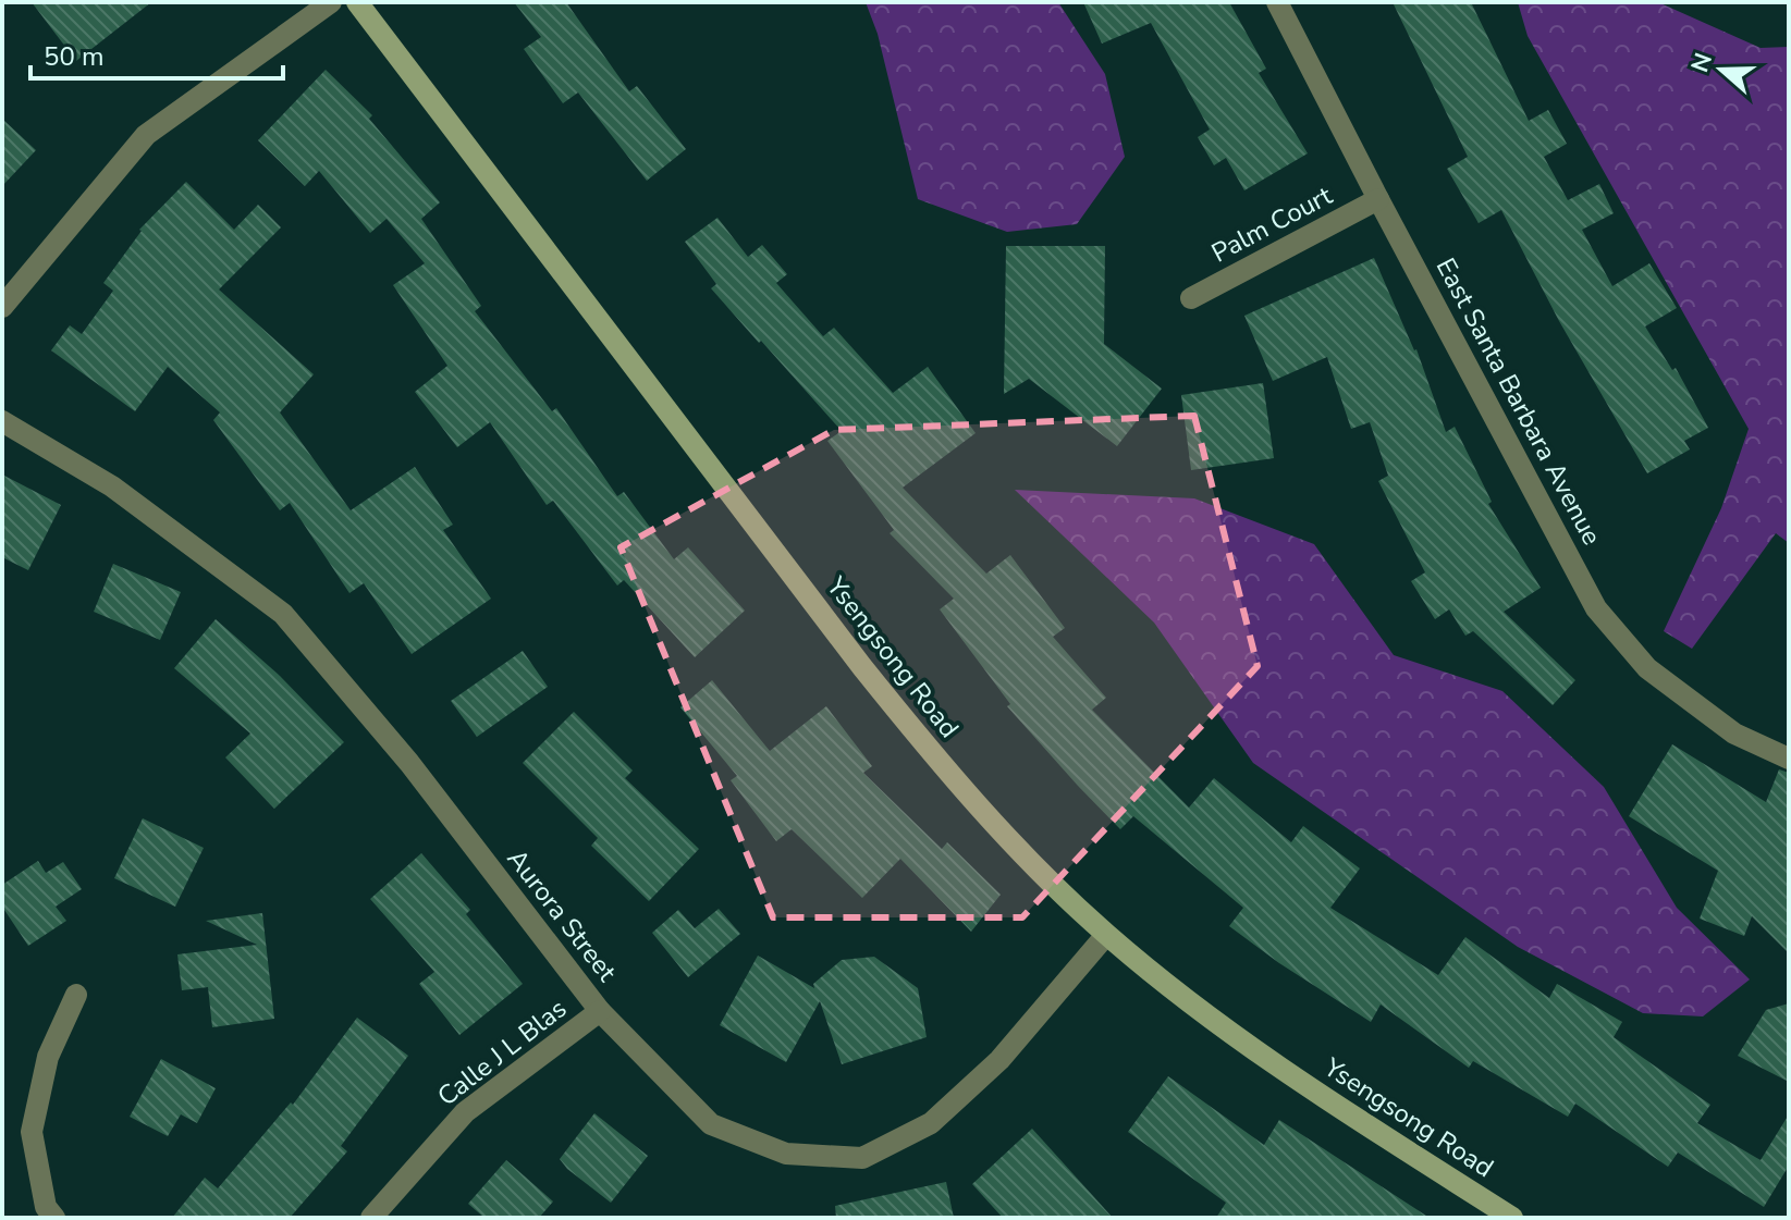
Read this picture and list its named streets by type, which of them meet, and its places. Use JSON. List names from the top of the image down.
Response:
{
  "streets": {
    "main road": ["Ysengsong Road"],
    "street": [
      "Palm Court",
      "East Santa Barbara Avenue",
      "Aurora Street",
      "Calle J L Blas"
    ]
  },
  "crossings": [
    ["Palm Court", "East Santa Barbara Avenue"],
    ["Ysengsong Road", "Aurora Street"],
    ["Aurora Street", "Calle J L Blas"]
  ],
  "scale_bar": "50 m",
  "north": "left"
}
